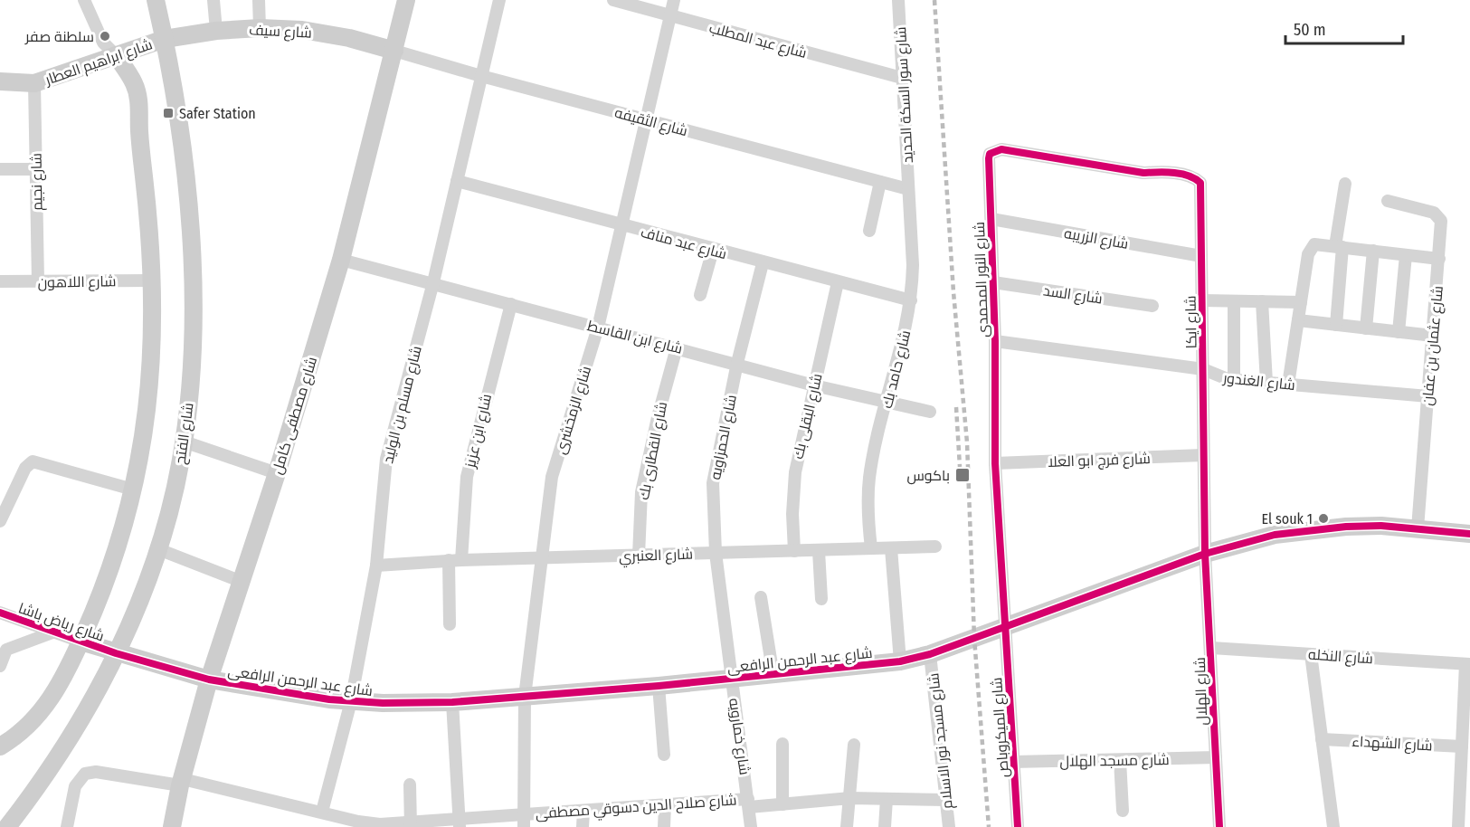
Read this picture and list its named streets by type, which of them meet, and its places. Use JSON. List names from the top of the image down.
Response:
{
  "streets": {
    "street": [
      "شارع سيف",
      "شارع عبد المطلب",
      "شارع ابراهيم العطار",
      "شارع سور السكة الحديد",
      "شارع الثقيفه",
      "شارع نجيم",
      "شارع الزريبه",
      "شارع عبد مناف",
      "شارع النور المحمدى",
      "شارع اللاهون",
      "شارع السد",
      "شارع ايكا",
      "شارع ابن القاسط",
      "شارع عثمان بن عفان",
      "شارع حامد بك",
      "شارع الغندور",
      "شارع مسلم بن الوليد",
      "شارع الزمخشرى",
      "شارع مصطفى كامل",
      "شارع البقلى بك",
      "شارع ابن عزيز",
      "شارع الفتح",
      "شارع الحمزاويه",
      "شارع القطارى بك",
      "شارع فرج ابو العلا",
      "شارع العنبري",
      "شارع رياض باشا",
      "شارع النخله",
      "شارع عبد الرحمن الرافعى",
      "شارع الهلال",
      "شارع الميكروباص",
      "شارع خمارويه",
      "شارع مسجد نور الاسلام",
      "شارع الشهداء",
      "شارع مسجد الهلال",
      "شارع صلاح الدين دسوقي مصطفى"
    ]
  },
  "crossings": [
    ["شارع سيف", "شارع ابراهيم العطار"],
    ["شارع سيف", "شارع الثقيفه"],
    ["شارع سيف", "شارع مصطفى كامل"],
    ["شارع سيف", "شارع الفتح"],
    ["شارع عبد المطلب", "شارع سور السكة الحديد"],
    ["شارع عبد المطلب", "شارع الزمخشرى"],
    ["شارع ابراهيم العطار", "شارع نجيم"],
    ["شارع ابراهيم العطار", "شارع الفتح"],
    ["شارع سور السكة الحديد", "شارع الثقيفه"],
    ["شارع سور السكة الحديد", "شارع حامد بك"],
    ["شارع الثقيفه", "شارع حامد بك"],
    ["شارع الثقيفه", "شارع مسلم بن الوليد"],
    ["شارع الثقيفه", "شارع الزمخشرى"],
    ["شارع الثقيفه", "شارع مصطفى كامل"],
    ["شارع نجيم", "شارع اللاهون"],
    ["شارع الزريبه", "شارع النور المحمدى"],
    ["شارع الزريبه", "شارع ايكا"],
    ["شارع عبد مناف", "شارع حامد بك"],
    ["شارع عبد مناف", "شارع مسلم بن الوليد"],
    ["شارع عبد مناف", "شارع الزمخشرى"],
    ["شارع عبد مناف", "شارع البقلى بك"],
    ["شارع عبد مناف", "شارع الحمزاويه"],
    ["شارع النور المحمدى", "شارع السد"],
    ["شارع النور المحمدى", "شارع ايكا"],
    ["شارع النور المحمدى", "شارع الغندور"],
    ["شارع النور المحمدى", "شارع فرج ابو العلا"],
    ["شارع النور المحمدى", "شارع عبد الرحمن الرافعى"],
    ["شارع النور المحمدى", "شارع الميكروباص"],
    ["شارع ايكا", "شارع الغندور"],
    ["شارع ايكا", "شارع فرج ابو العلا"],
    ["شارع ايكا", "شارع عبد الرحمن الرافعى"],
    ["شارع ايكا", "شارع الهلال"],
    ["شارع ابن القاسط", "شارع حامد بك"],
    ["شارع ابن القاسط", "شارع مسلم بن الوليد"],
    ["شارع ابن القاسط", "شارع الزمخشرى"],
    ["شارع ابن القاسط", "شارع مصطفى كامل"],
    ["شارع ابن القاسط", "شارع البقلى بك"],
    ["شارع ابن القاسط", "شارع ابن عزيز"],
    ["شارع ابن القاسط", "شارع الحمزاويه"],
    ["شارع ابن القاسط", "شارع القطارى بك"],
    ["شارع عثمان بن عفان", "شارع الغندور"],
    ["شارع عثمان بن عفان", "شارع عبد الرحمن الرافعى"],
    ["شارع حامد بك", "شارع العنبري"],
    ["شارع مسلم بن الوليد", "شارع العنبري"],
    ["شارع مسلم بن الوليد", "شارع عبد الرحمن الرافعى"],
    ["شارع مسلم بن الوليد", "شارع صلاح الدين دسوقي مصطفى"],
    ["شارع الزمخشرى", "شارع العنبري"],
    ["شارع الزمخشرى", "شارع عبد الرحمن الرافعى"],
    ["شارع الزمخشرى", "شارع صلاح الدين دسوقي مصطفى"],
    ["شارع مصطفى كامل", "شارع عبد الرحمن الرافعى"],
    ["شارع مصطفى كامل", "شارع صلاح الدين دسوقي مصطفى"],
    ["شارع البقلى بك", "شارع العنبري"],
    ["شارع ابن عزيز", "شارع العنبري"],
    ["شارع الفتح", "شارع رياض باشا"],
    ["شارع الفتح", "شارع عبد الرحمن الرافعى"],
    ["شارع الحمزاويه", "شارع العنبري"],
    ["شارع الحمزاويه", "شارع عبد الرحمن الرافعى"],
    ["شارع الحمزاويه", "شارع خمارويه"],
    ["شارع القطارى بك", "شارع العنبري"],
    ["شارع رياض باشا", "شارع عبد الرحمن الرافعى"],
    ["شارع النخله", "شارع الهلال"],
    ["شارع عبد الرحمن الرافعى", "شارع الهلال"],
    ["شارع عبد الرحمن الرافعى", "شارع الميكروباص"],
    ["شارع عبد الرحمن الرافعى", "شارع خمارويه"],
    ["شارع عبد الرحمن الرافعى", "شارع مسجد نور الاسلام"],
    ["شارع الهلال", "شارع مسجد الهلال"],
    ["شارع الميكروباص", "شارع مسجد الهلال"],
    ["شارع خمارويه", "شارع صلاح الدين دسوقي مصطفى"],
    ["شارع مسجد نور الاسلام", "شارع صلاح الدين دسوقي مصطفى"]
  ],
  "places": {
    "other": ["سلطنة صفر", "El souk 1"],
    "transit": ["Safer Station", "باكوس"]
  },
  "scale_bar": "50 m"
}
